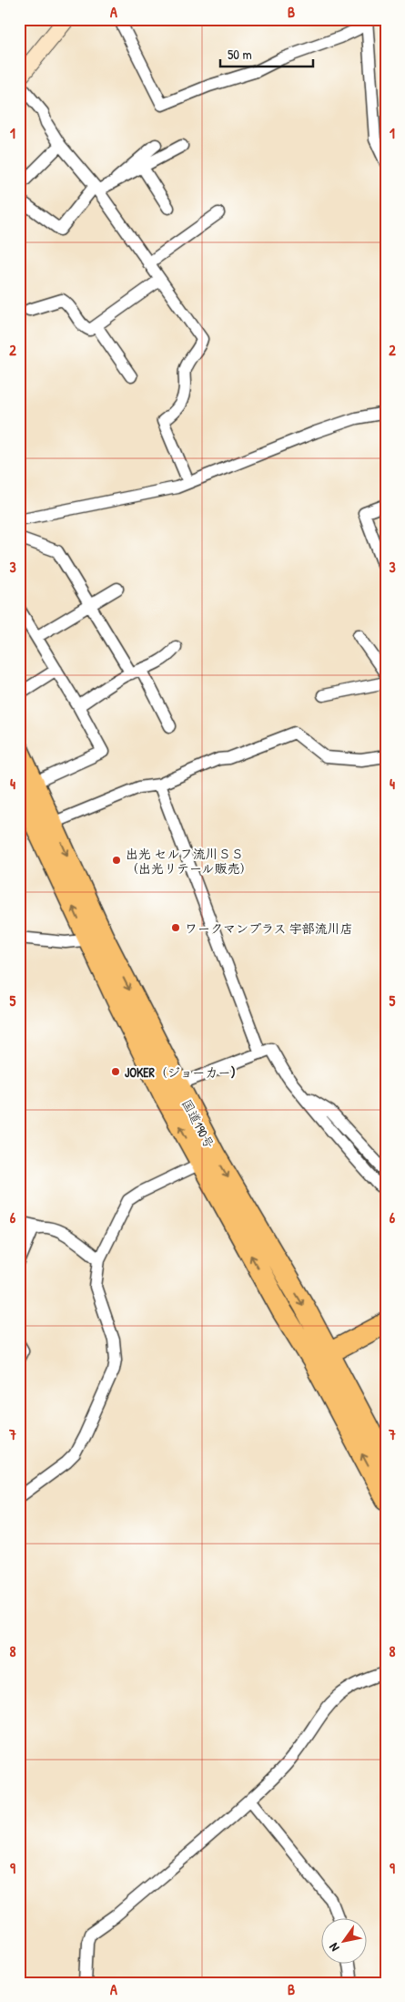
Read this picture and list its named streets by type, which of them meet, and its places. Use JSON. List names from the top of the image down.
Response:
{
  "streets": {
    "highway": ["国道190号"]
  },
  "places": ["出光 セルフ流川ＳＳ （出光リテール販売）", "ワークマンプラス 宇部流川店", "JOKER（ジョーカー)"],
  "scale_bar": "50 m",
  "north": "bottom left",
  "grid": {
    "columns": ["A", "B"],
    "rows": [
      "1",
      "2",
      "3",
      "4",
      "5",
      "6",
      "7",
      "8",
      "9"
    ]
  }
}
